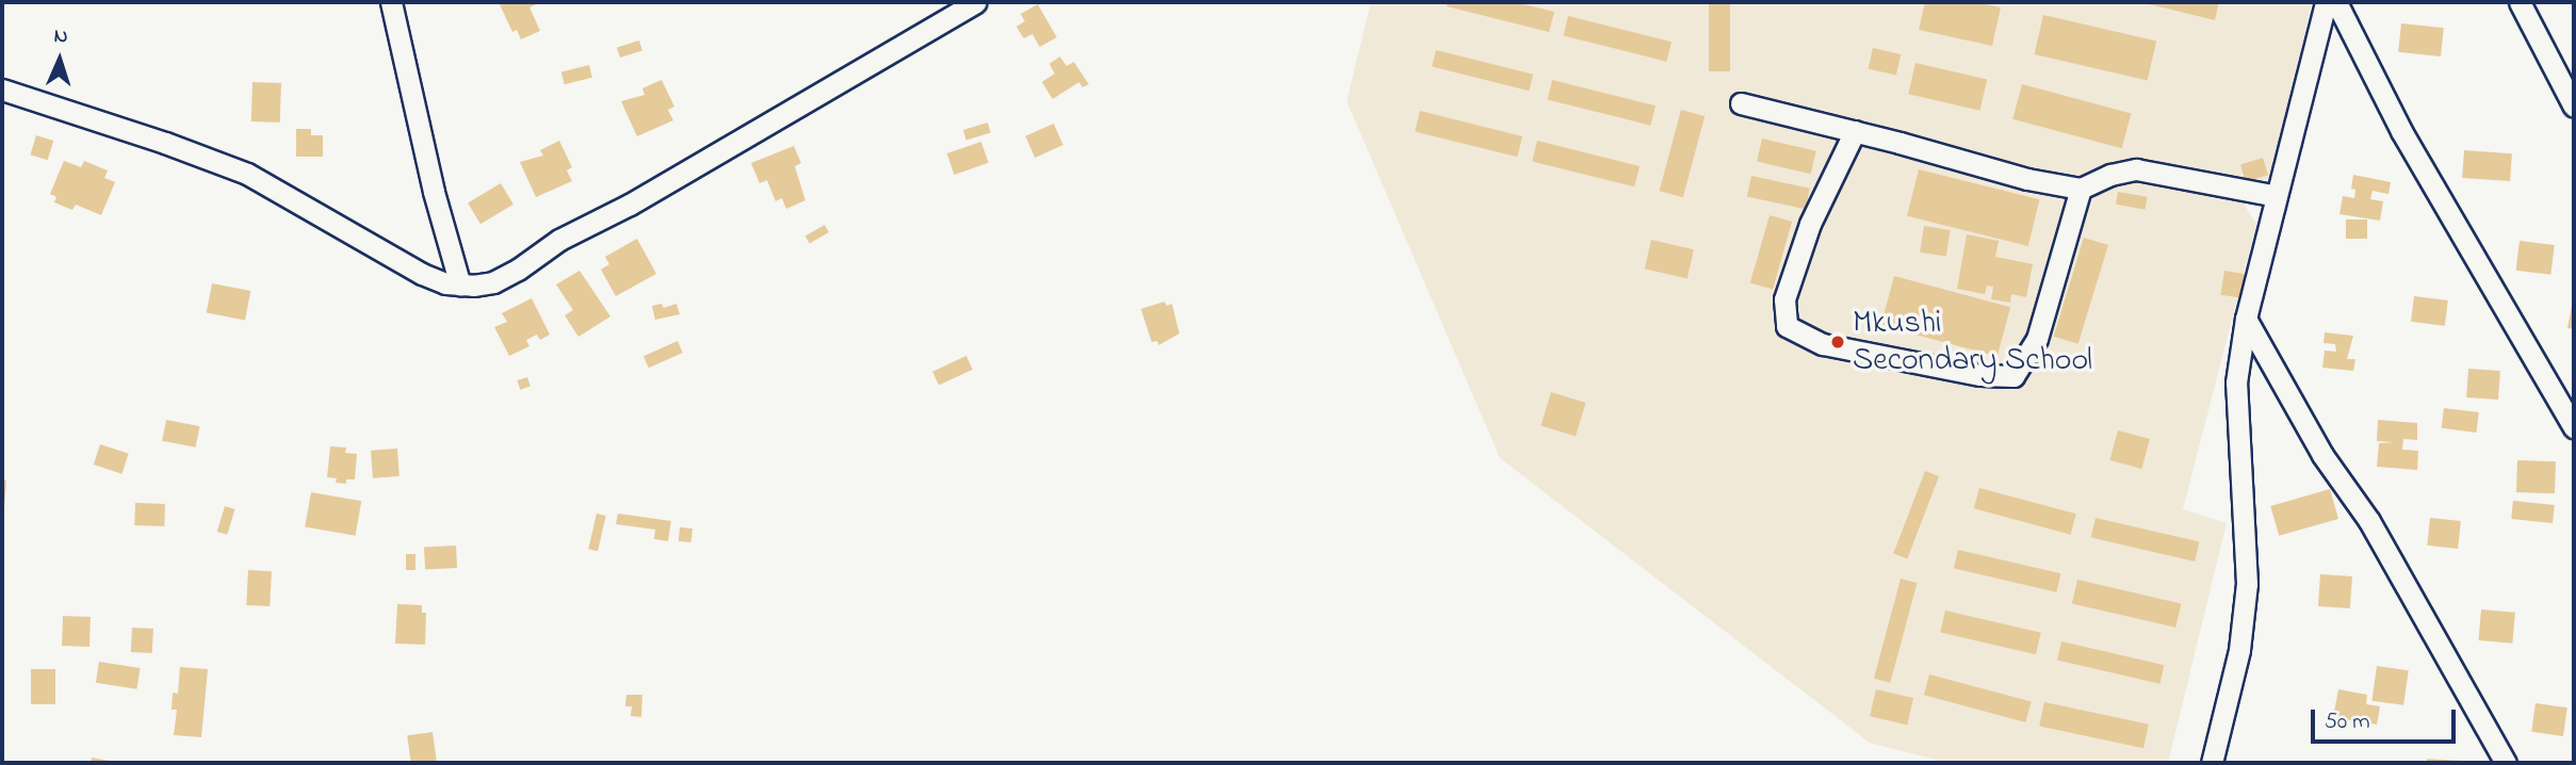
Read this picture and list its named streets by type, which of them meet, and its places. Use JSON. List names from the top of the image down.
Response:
{
  "places": ["Mkushi Secondary School"],
  "scale_bar": "50 m",
  "north": "top"
}
